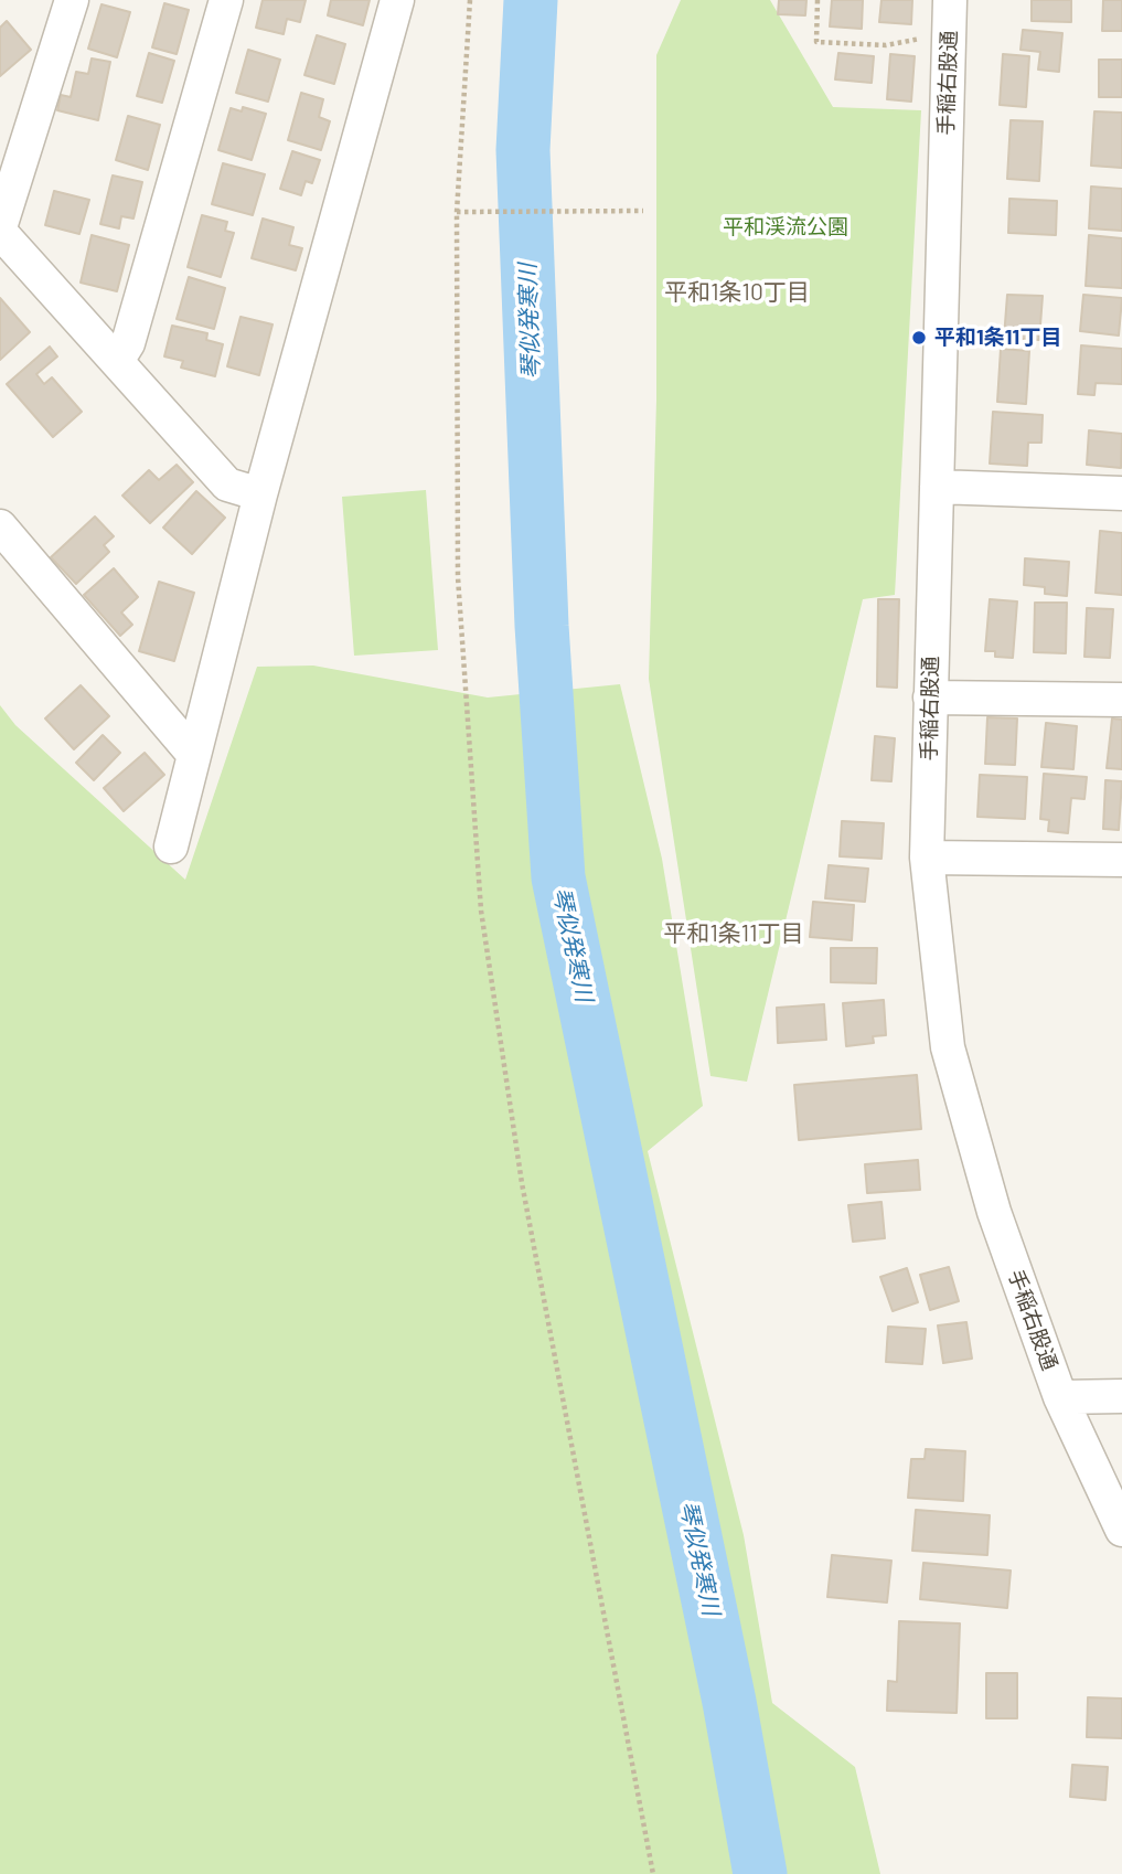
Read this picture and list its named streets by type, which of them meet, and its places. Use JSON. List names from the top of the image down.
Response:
{
  "streets": {
    "street": ["手稲右股通"]
  },
  "districts": ["平和1条10丁目", "平和1条11丁目"],
  "water": ["琴似発寒川"],
  "parks": ["平和渓流公園"],
  "places": ["平和1条11丁目"]
}
